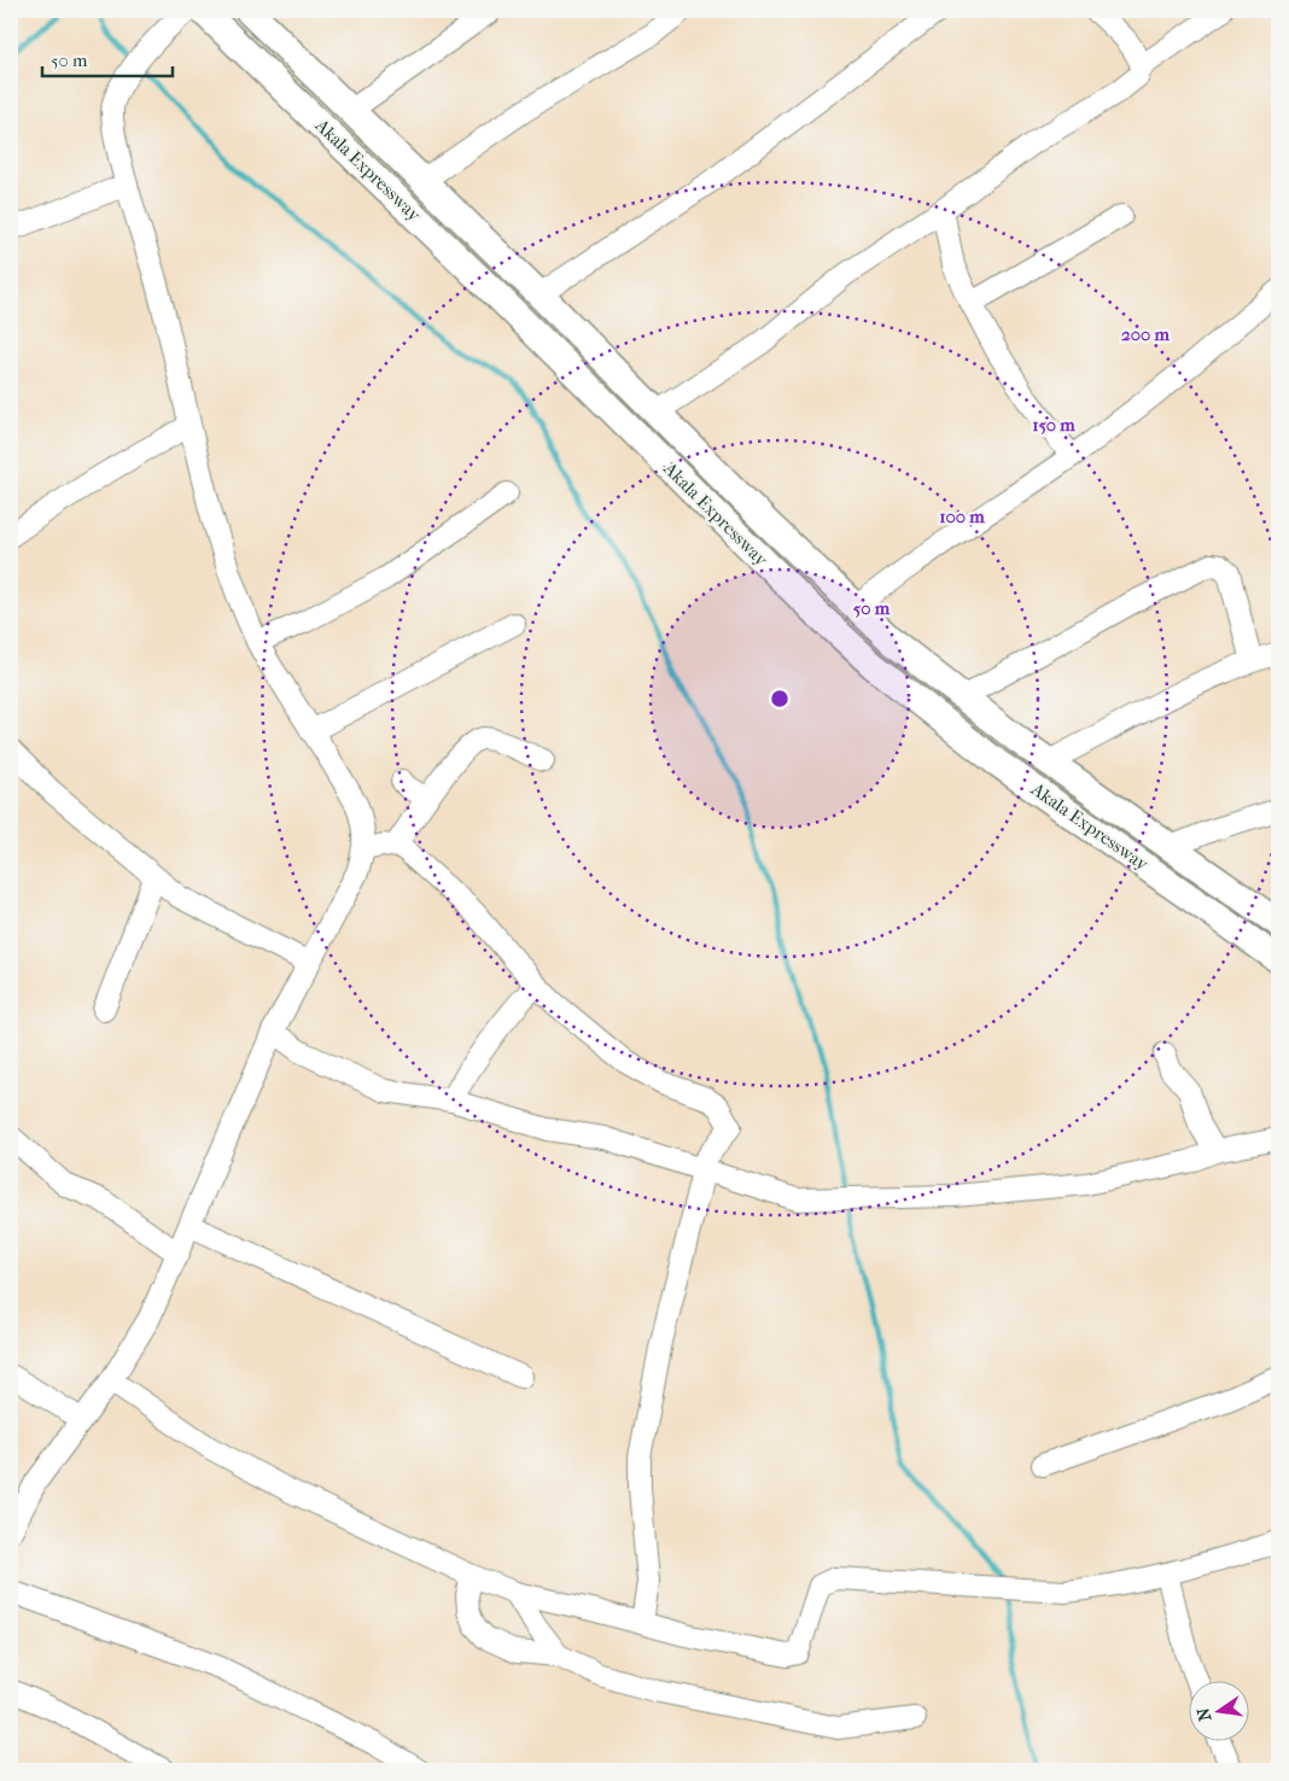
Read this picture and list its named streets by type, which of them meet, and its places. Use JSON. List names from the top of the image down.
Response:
{
  "streets": {
    "main road": ["Akala Expressway"]
  },
  "scale_bar": "50 m",
  "north": "left",
  "rings": [
    "200 m",
    "150 m",
    "100 m",
    "50 m"
  ]
}
